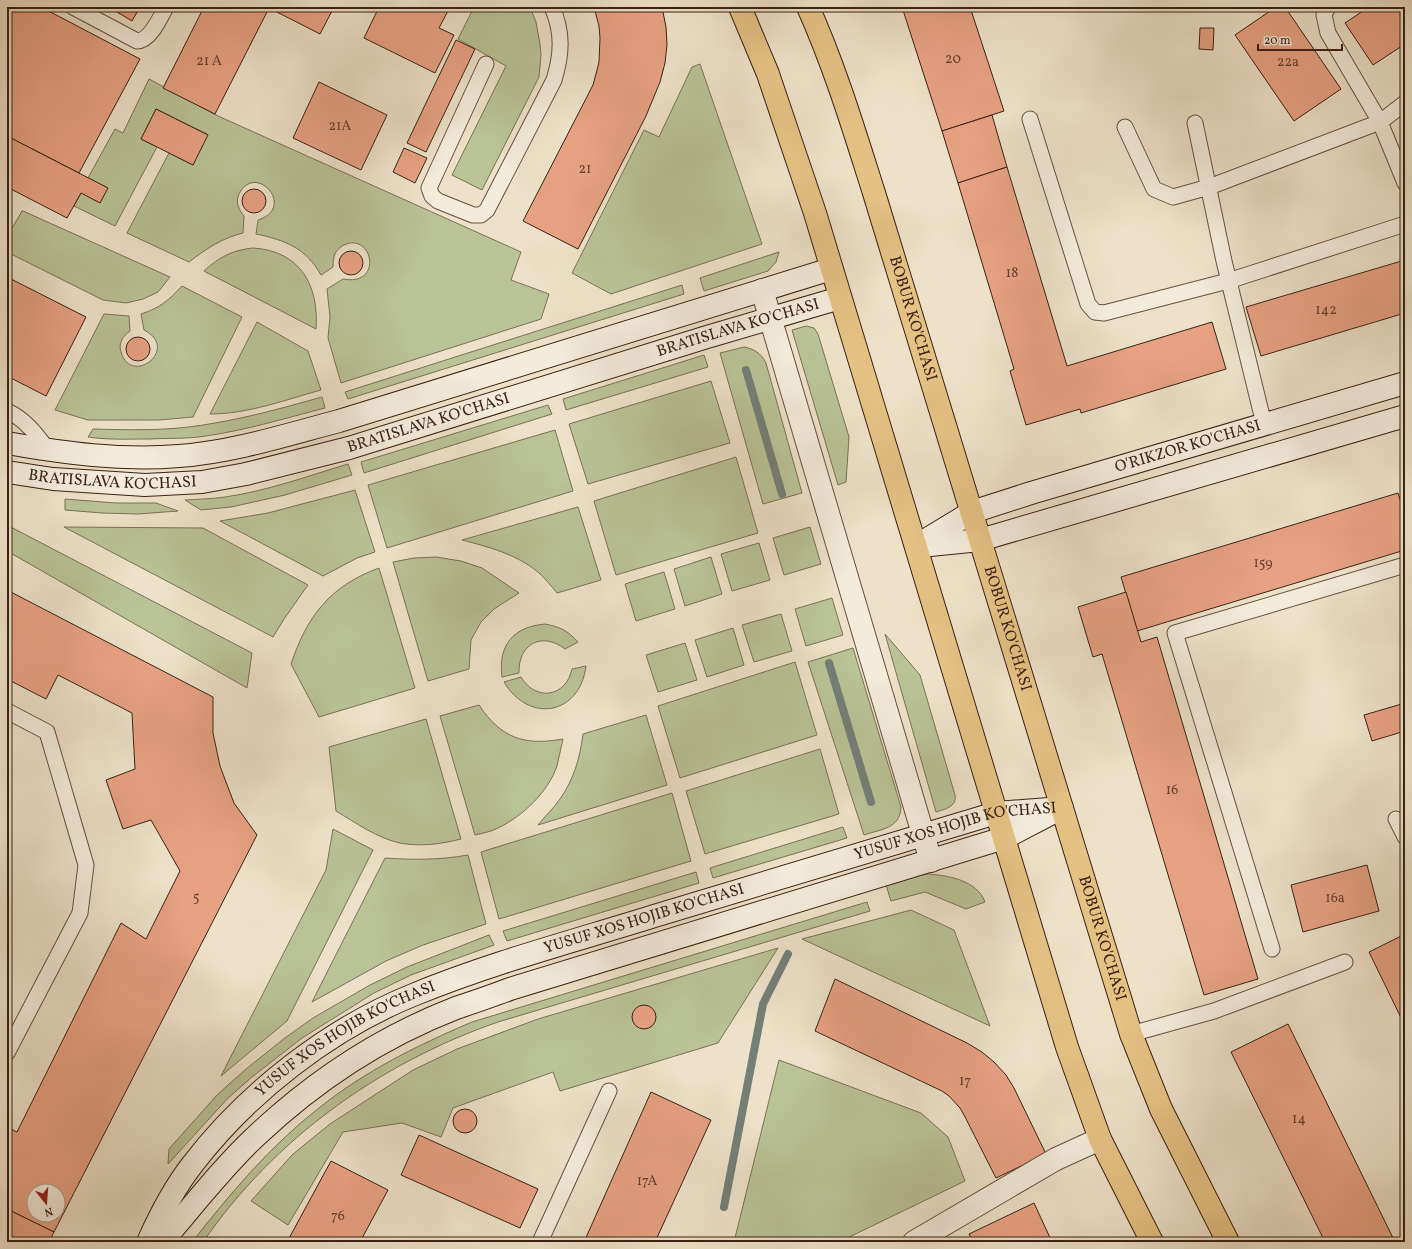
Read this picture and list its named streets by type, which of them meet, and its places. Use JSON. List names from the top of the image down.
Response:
{
  "streets": {
    "main road": [
      "BOBUR KO'CHASI",
      "BRATISLAVA KO'CHASI",
      "O'RIKZOR KO'CHASI",
      "YUSUF XOS HOJIB KO'CHASI"
    ]
  },
  "crossings": [
    ["BOBUR KO'CHASI", "O'RIKZOR KO'CHASI"],
    ["BOBUR KO'CHASI", "YUSUF XOS HOJIB KO'CHASI"]
  ],
  "house_numbers": [
    "20",
    "21 А",
    "22а",
    "21A",
    "21",
    "18",
    "142",
    "159",
    "16",
    "5",
    "16a",
    "17",
    "14",
    "17A",
    "76"
  ],
  "scale_bar": "20 m",
  "north": "bottom"
}
